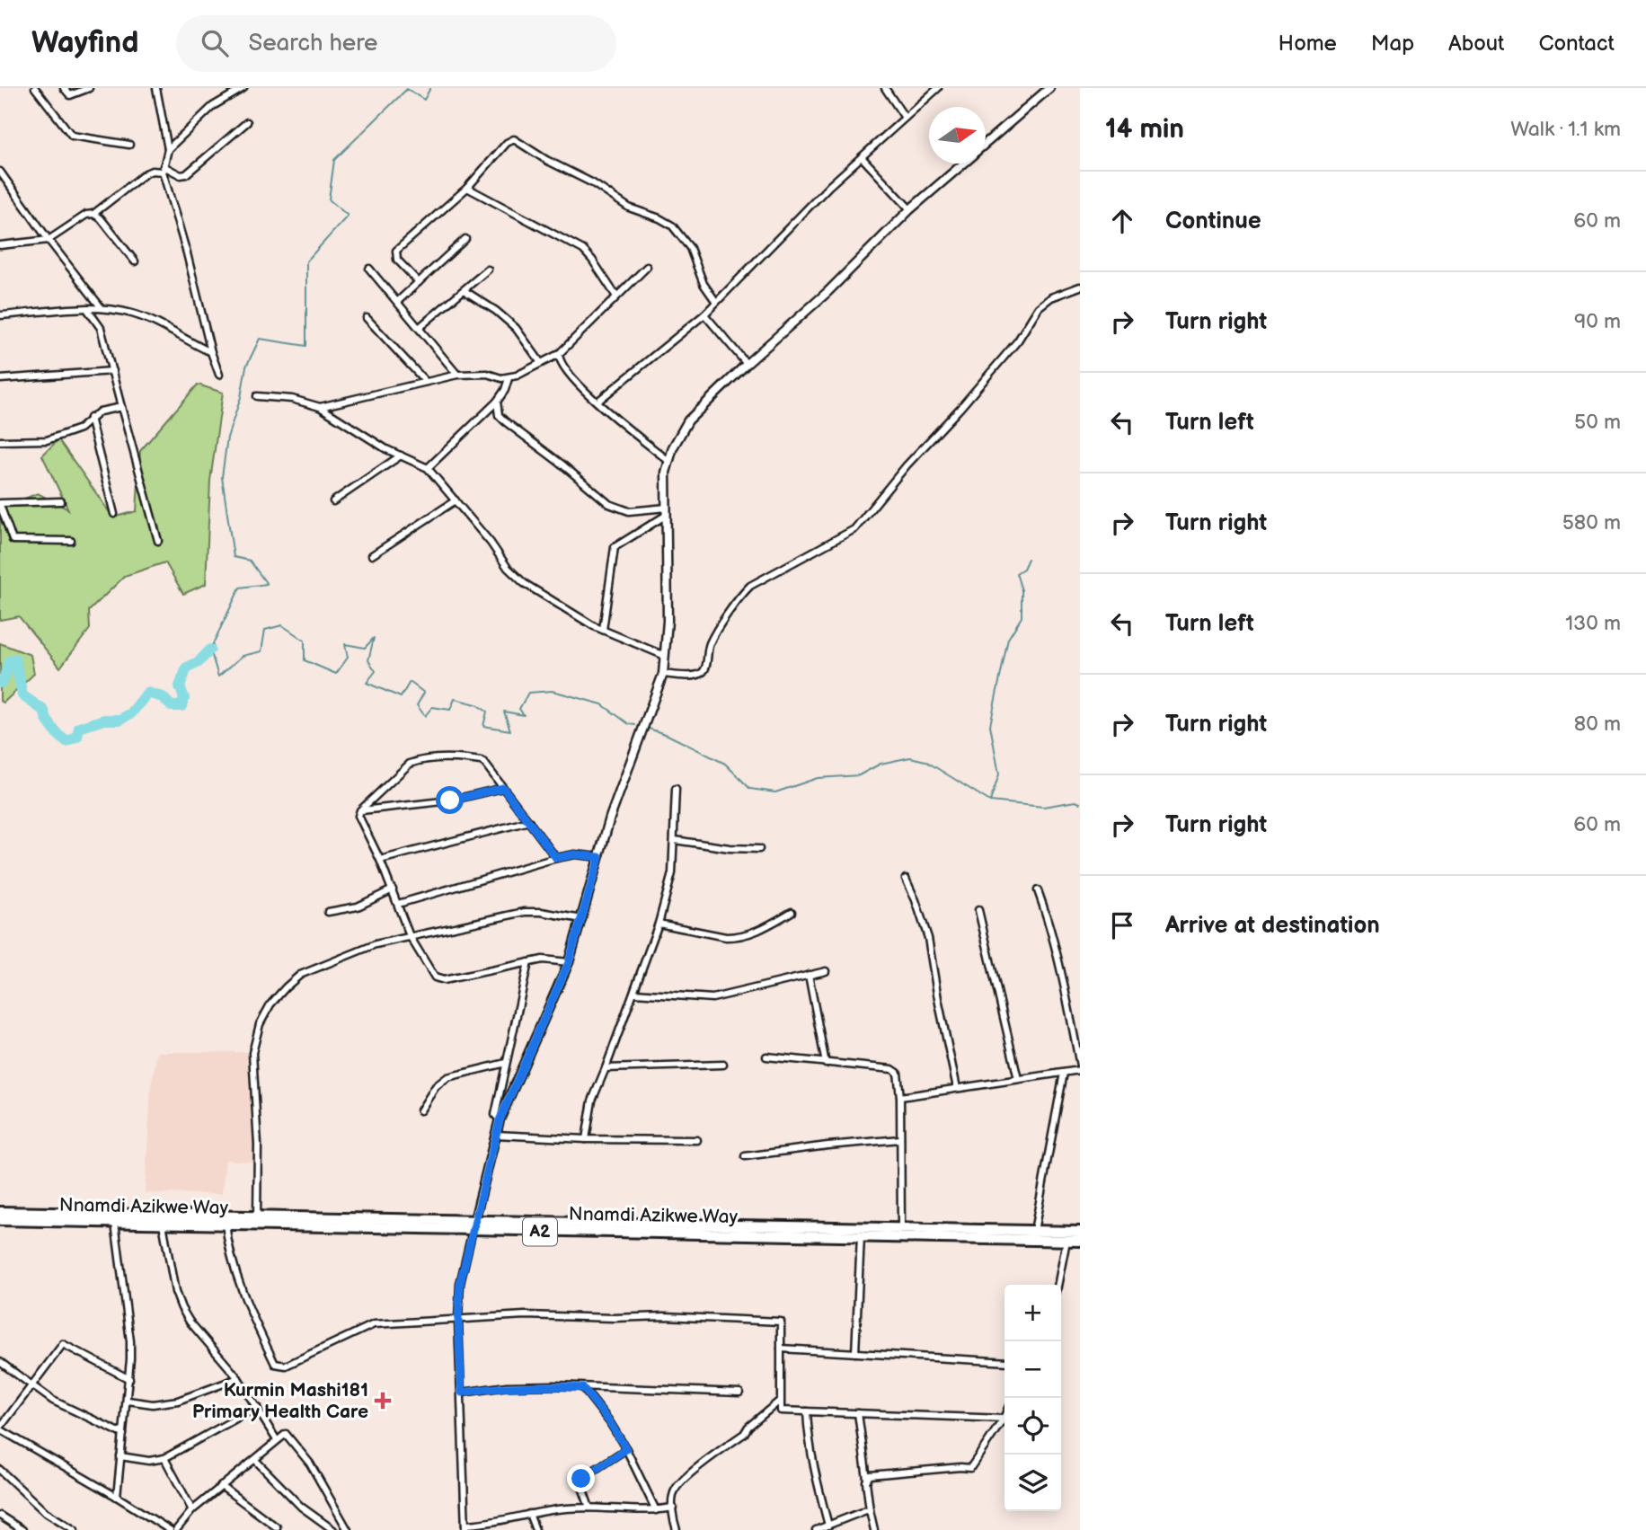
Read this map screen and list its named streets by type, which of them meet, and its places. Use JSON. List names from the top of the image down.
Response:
{
  "streets": {
    "highway": ["Nnamdi Azikwe Way", "A2"]
  },
  "places": {
    "health": ["Kurmin Mashi181 Primary Health Care"]
  },
  "north": "right",
  "page": {
    "header": "Wayfind",
    "search": "Search here",
    "nav": [
      "Home",
      "Map",
      "About",
      "Contact"
    ],
    "heading": ["14 min", "Walk · 1.1 km"],
    "list": [
      ["Continue", "60 m"],
      ["Turn right", "90 m"],
      ["Turn left", "50 m"],
      ["Turn right", "580 m"],
      ["Turn left", "130 m"],
      ["Turn right", "80 m"],
      ["Turn right", "60 m"],
      "Arrive at destination"
    ],
    "map_buttons": ["+", "−"]
  }
}
